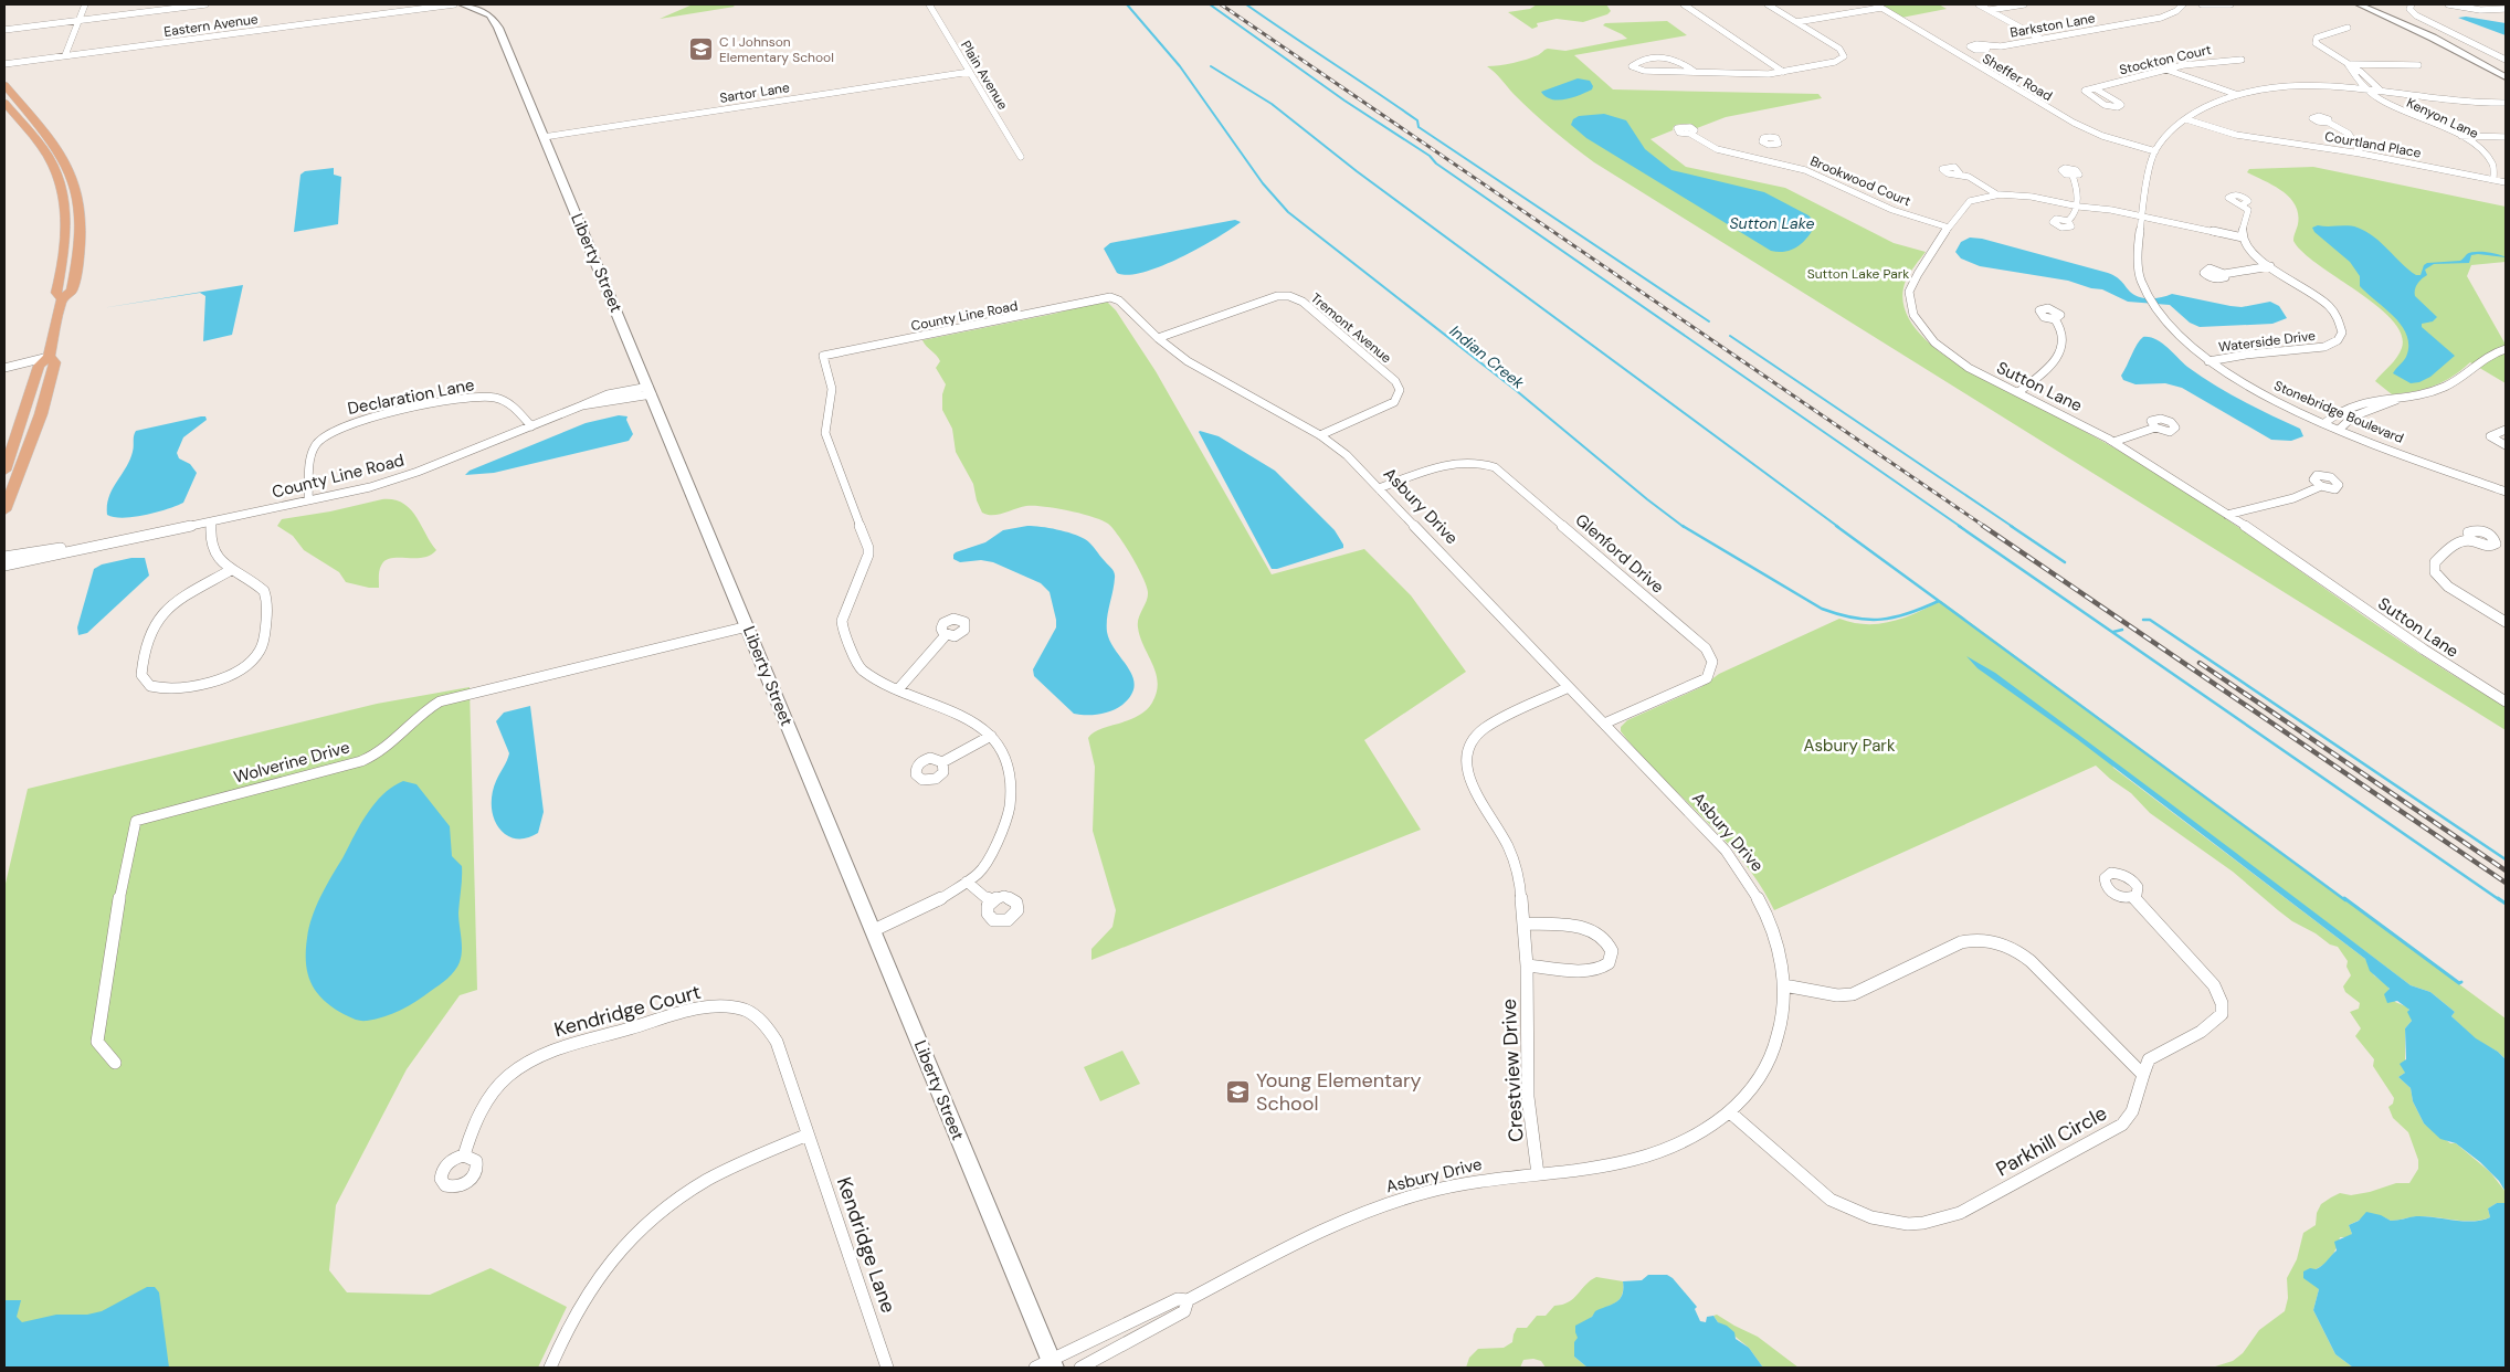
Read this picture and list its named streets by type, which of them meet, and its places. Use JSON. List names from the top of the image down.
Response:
{
  "streets": {
    "street": [
      "Eastern Avenue",
      "Barkston Lane",
      "Stockton Court",
      "Plain Avenue",
      "Sheffer Road",
      "Sartor Lane",
      "Kenyon Lane",
      "Courtland Place",
      "Brookwood Court",
      "Liberty Street",
      "County Line Road",
      "Tremont Avenue",
      "Waterside Drive",
      "Sutton Lane",
      "Declaration Lane",
      "Stonebridge Boulevard",
      "Asbury Drive",
      "Glenford Drive",
      "Wolverine Drive",
      "Kendridge Court",
      "Crestview Drive",
      "Parkhill Circle",
      "Kendridge Lane"
    ]
  },
  "crossings": [
    ["Plain Avenue", "Sartor Lane"],
    ["Sheffer Road", "Stonebridge Boulevard"],
    ["Sartor Lane", "Liberty Street"],
    ["Kenyon Lane", "Courtland Place"],
    ["Kenyon Lane", "Stonebridge Boulevard"],
    ["Courtland Place", "Stonebridge Boulevard"],
    ["Brookwood Court", "Sutton Lane"],
    ["Liberty Street", "County Line Road"],
    ["Liberty Street", "Asbury Drive"],
    ["Liberty Street", "Wolverine Drive"],
    ["County Line Road", "Declaration Lane"],
    ["County Line Road", "Asbury Drive"],
    ["Tremont Avenue", "Asbury Drive"],
    ["Waterside Drive", "Stonebridge Boulevard"],
    ["Sutton Lane", "Stonebridge Boulevard"],
    ["Asbury Drive", "Glenford Drive"],
    ["Asbury Drive", "Crestview Drive"],
    ["Asbury Drive", "Parkhill Circle"],
    ["Kendridge Court", "Kendridge Lane"]
  ],
  "water": ["Sutton Lake", "Indian Creek"],
  "parks": ["Sutton Lake Park", "Asbury Park"],
  "places": {
    "school or university": ["C I Johnson Elementary School", "Young Elementary School"]
  }
}
